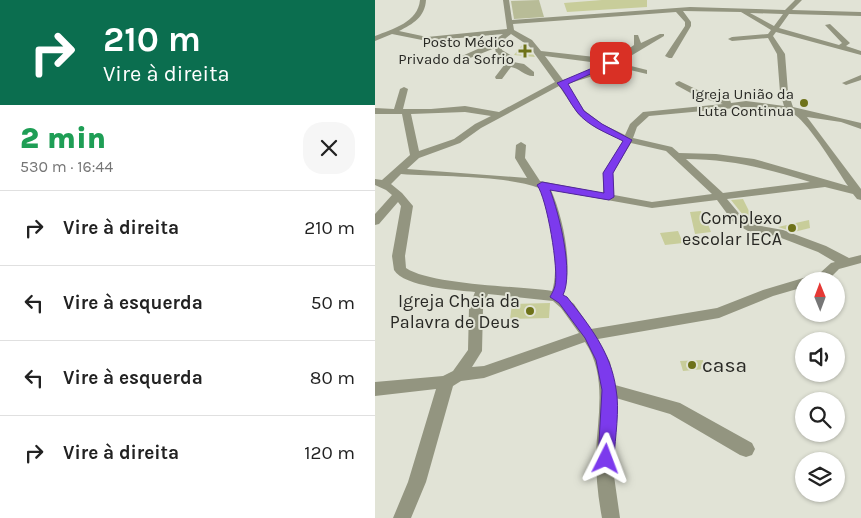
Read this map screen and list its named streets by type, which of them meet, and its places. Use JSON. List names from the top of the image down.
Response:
{
  "places": {
    "health": ["Posto Médico Privado da Sofrio"],
    "other": [
      "Igreja União da Luta Continua",
      "Complexo escolar IECA",
      "Igreja Cheia da Palavra de Deus",
      "casa"
    ]
  },
  "north": "top",
  "page": {
    "turn": ["210 m", "Vire à direita"],
    "heading": ["2 min", "530 m · 16:44"],
    "list": [
      {
        "name": "Vire à direita",
        "value": "210 m"
      },
      {
        "name": "Vire à esquerda",
        "value": "50 m"
      },
      {
        "name": "Vire à esquerda",
        "value": "80 m"
      },
      {
        "name": "Vire à direita",
        "value": "120 m"
      }
    ]
  }
}
